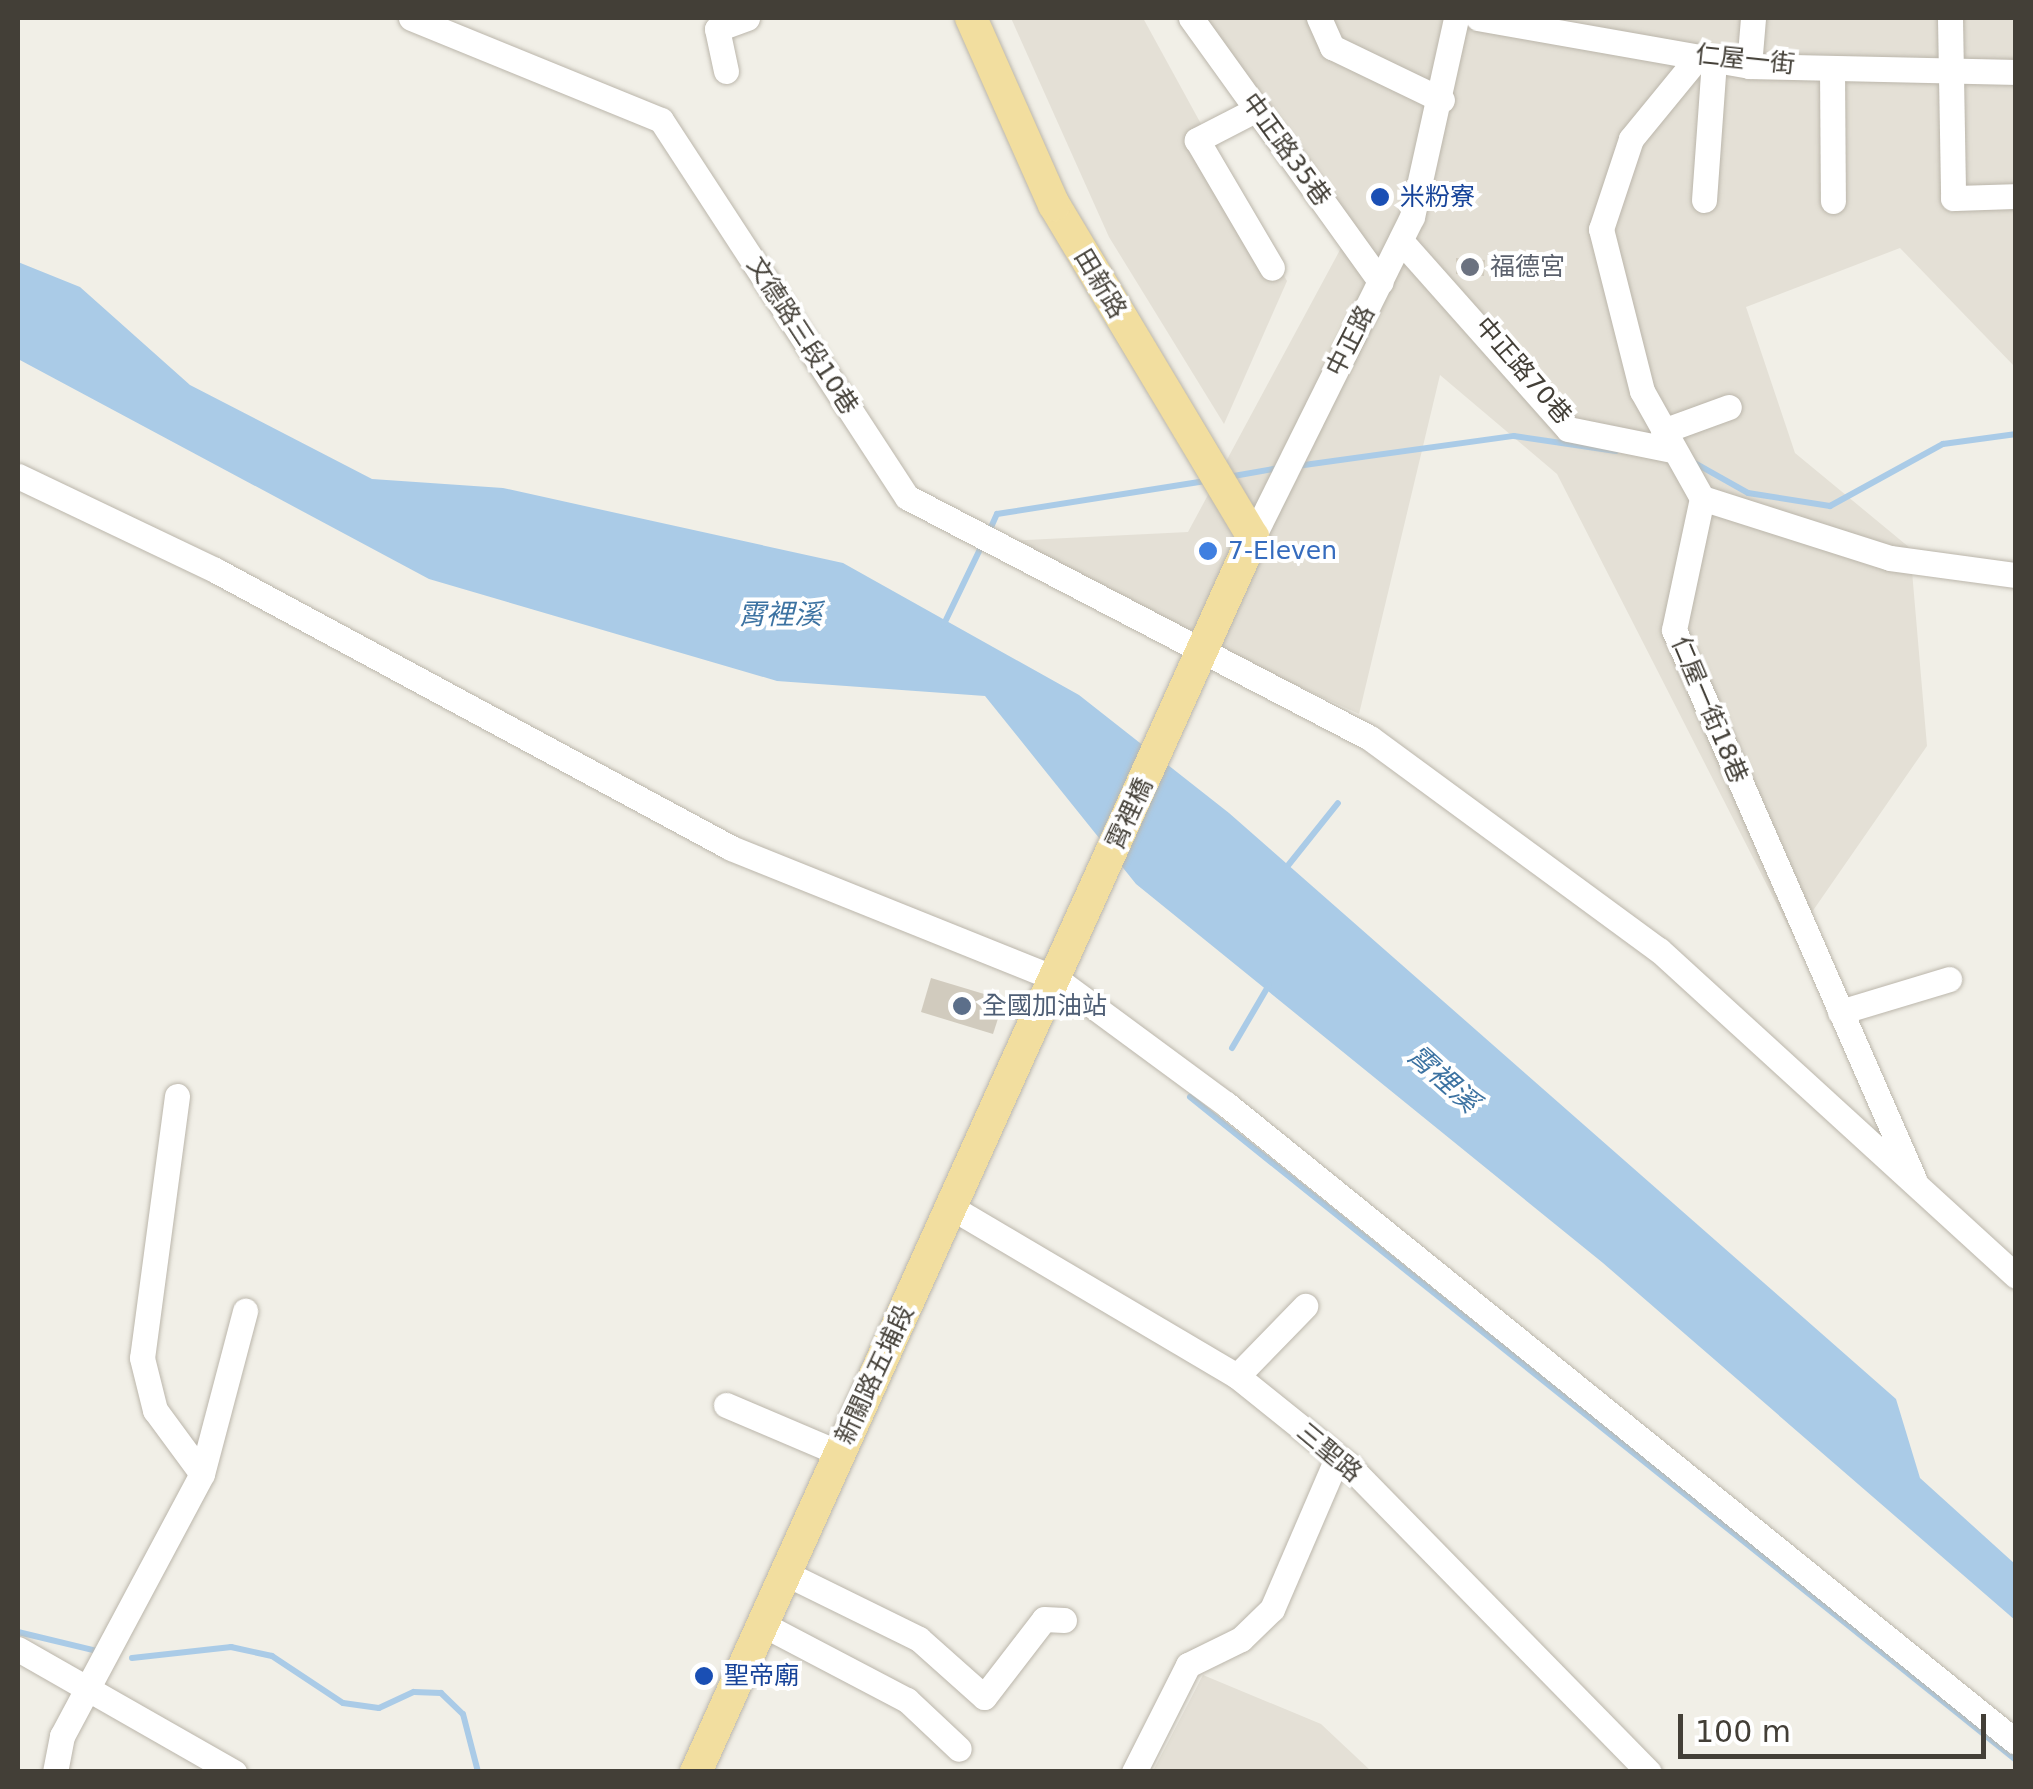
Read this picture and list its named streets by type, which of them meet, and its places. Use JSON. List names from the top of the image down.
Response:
{
  "streets": {
    "main road": [
      "田新路",
      "中正路",
      "霄裡橋",
      "新關路五埔段"
    ],
    "street": [
      "仁屋一街",
      "中正路35巷",
      "文德路三段10巷",
      "中正路70巷",
      "仁屋一街18巷",
      "三聖路"
    ]
  },
  "crossings": [
    ["中正路35巷", "中正路"],
    ["田新路", "中正路"],
    ["文德路三段10巷", "中正路"],
    ["文德路三段10巷", "仁屋一街18巷"],
    ["文德路三段10巷", "霄裡橋"],
    ["中正路", "中正路70巷"],
    ["中正路", "霄裡橋"],
    ["霄裡橋", "新關路五埔段"],
    ["新關路五埔段", "三聖路"]
  ],
  "water": ["霄裡溪"],
  "places": [
    "米粉寮",
    "福德宮",
    "7-Eleven",
    "全國加油站",
    "聖帝廟"
  ],
  "scale_bar": "100 m"
}
